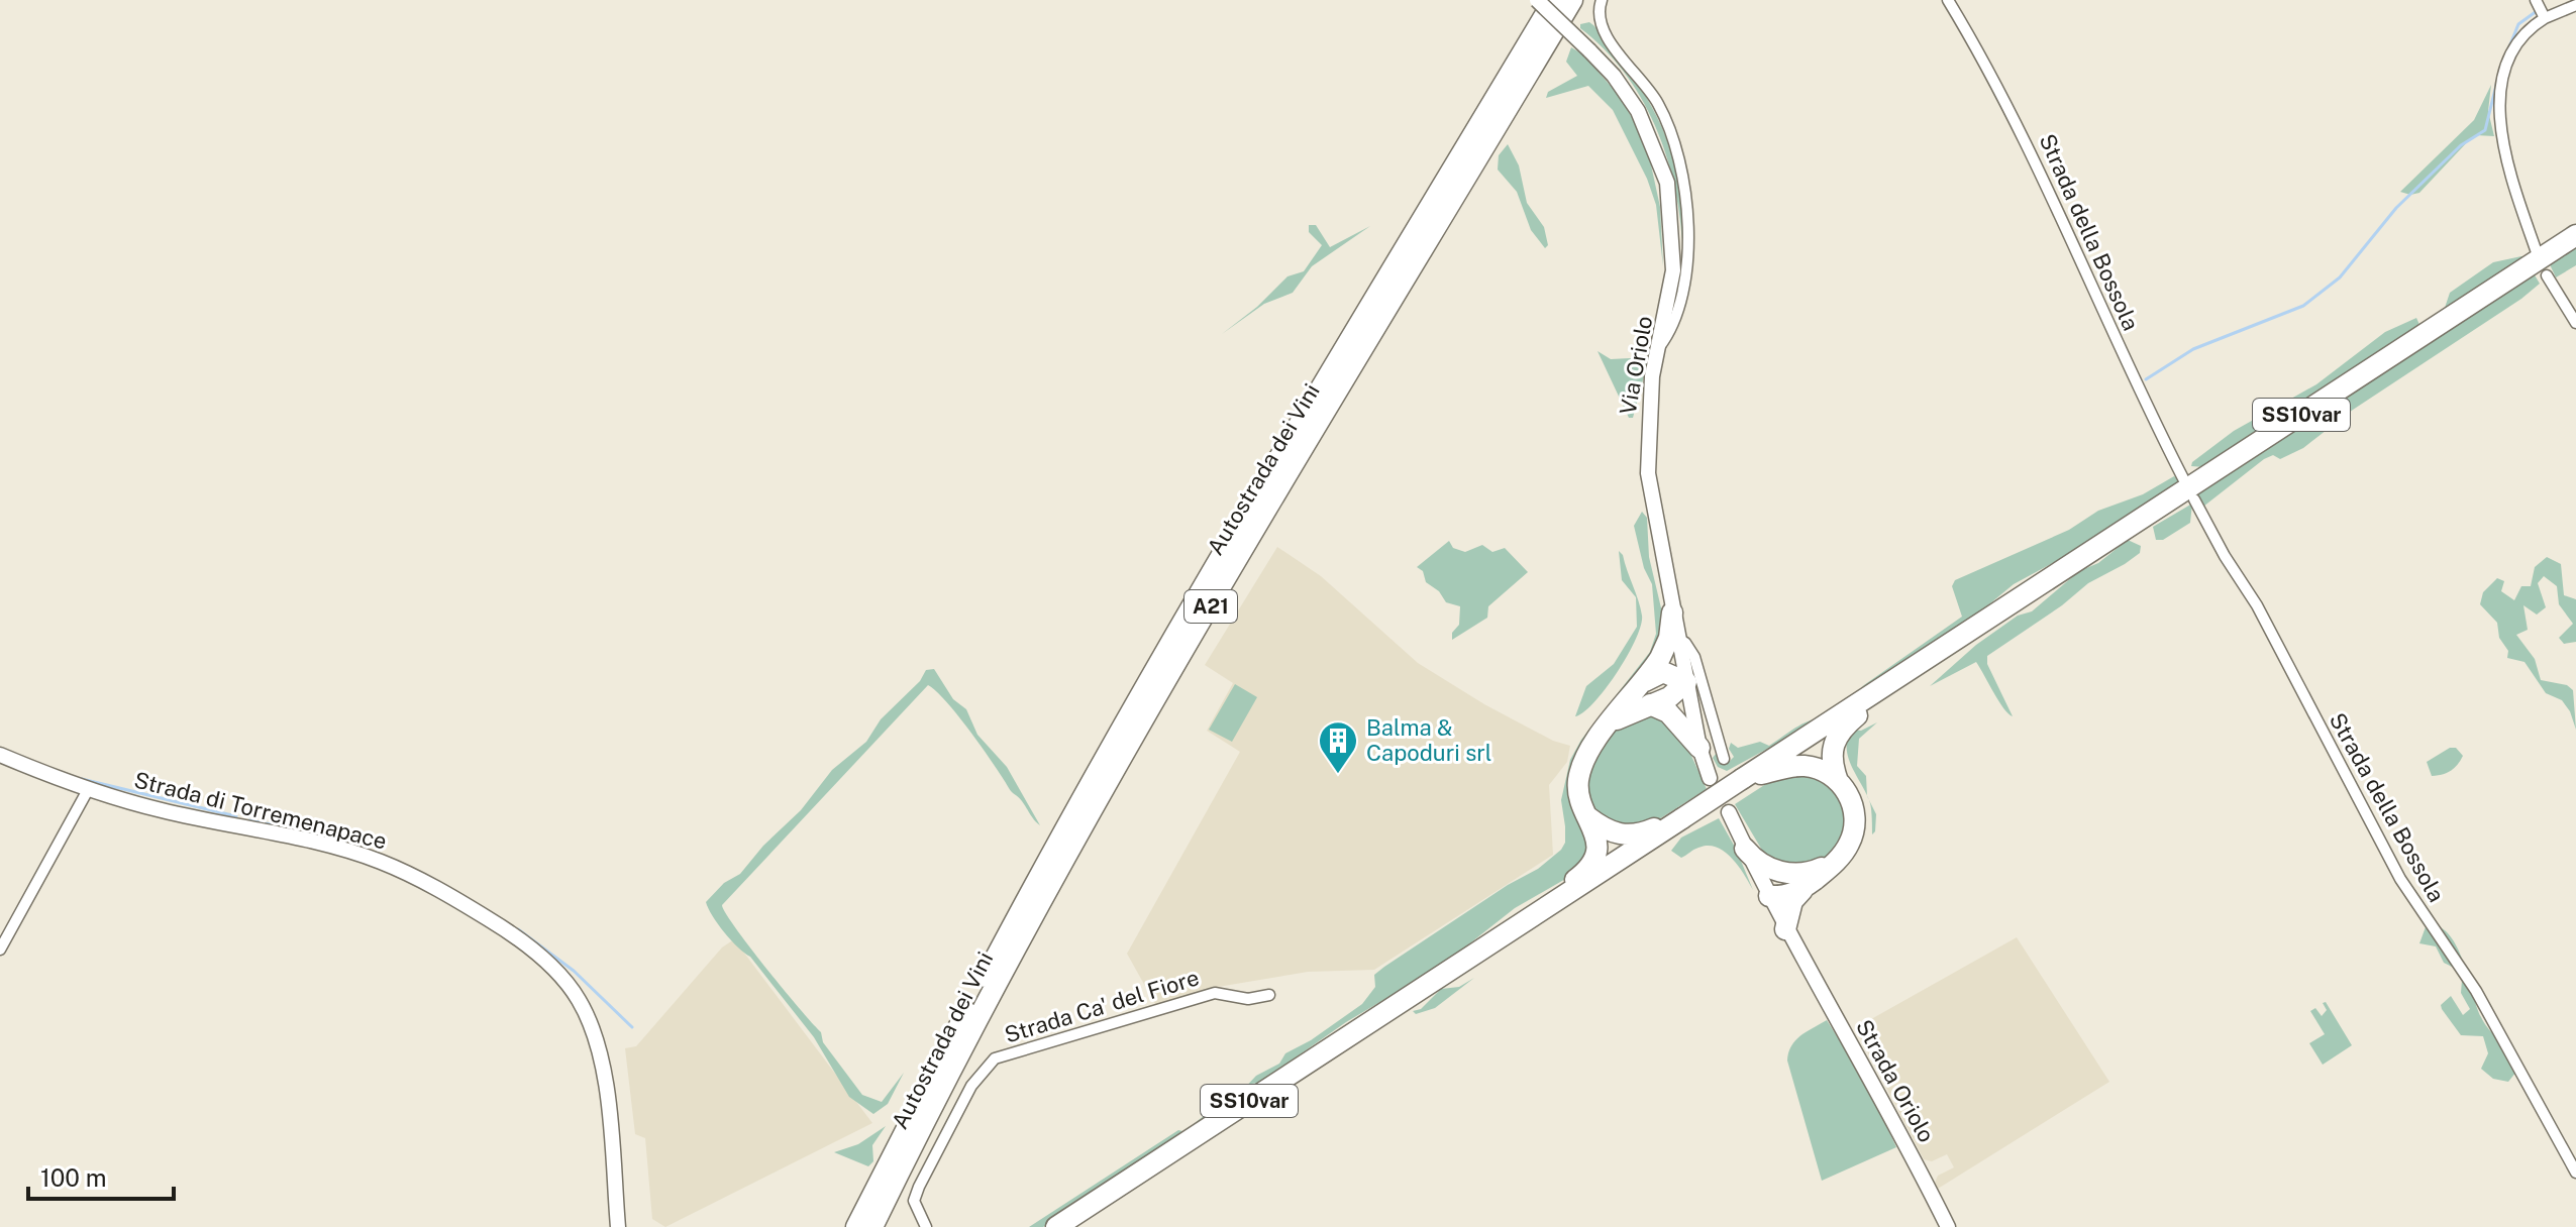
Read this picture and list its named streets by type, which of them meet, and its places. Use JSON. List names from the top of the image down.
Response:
{
  "streets": {
    "highway": ["SS10var", "Autostrada dei Vini", "A21"],
    "street": [
      "Strada della Bossola",
      "Via Oriolo",
      "Strada di Torremenapace",
      "Strada Ca' del Fiore",
      "Strada Oriolo"
    ]
  },
  "places": {
    "building": ["Balma & Capoduri srl"]
  },
  "scale_bar": "100 m"
}
